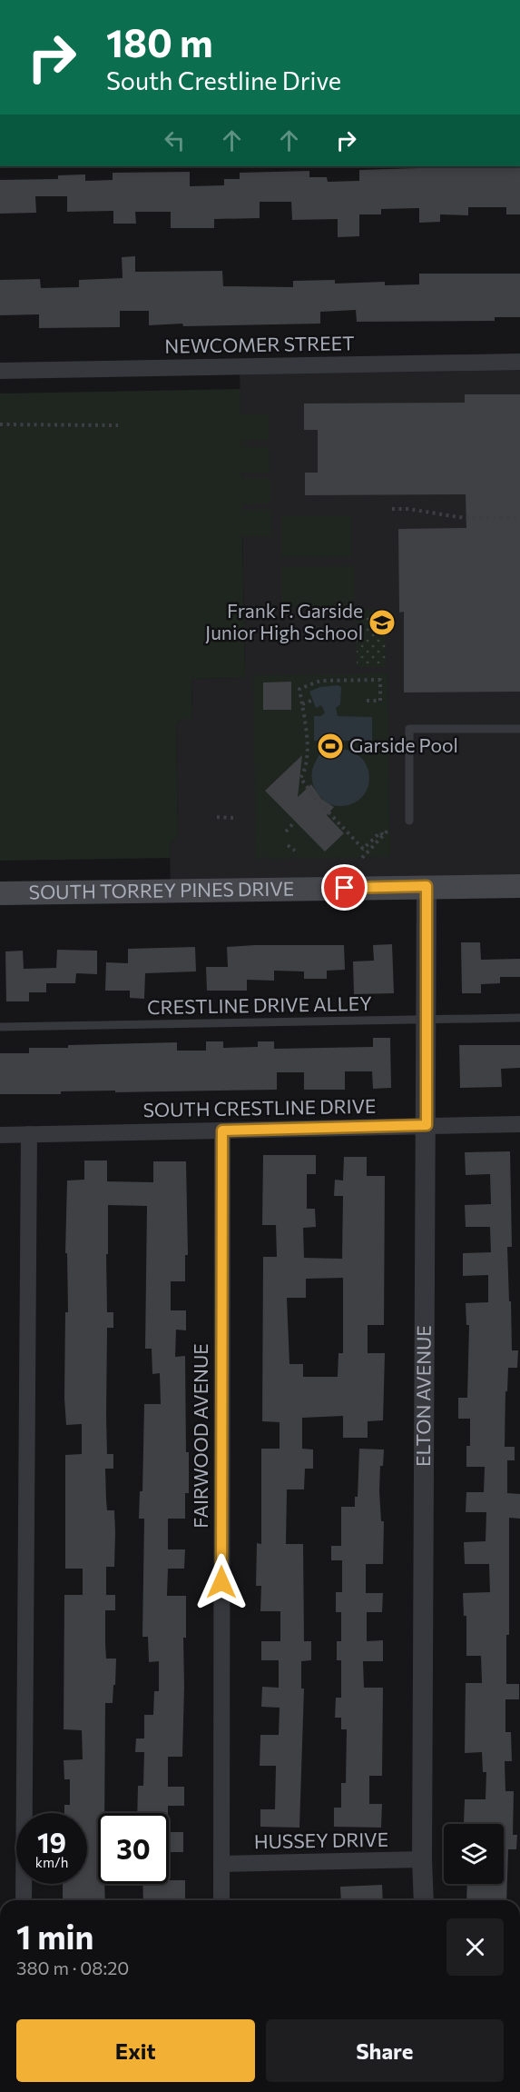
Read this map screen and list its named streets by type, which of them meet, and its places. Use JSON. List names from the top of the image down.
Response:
{
  "streets": {
    "main road": ["SOUTH TORREY PINES DRIVE"],
    "street": [
      "NEWCOMER STREET",
      "SOUTH CRESTLINE DRIVE",
      "ELTON AVENUE",
      "FAIRWOOD AVENUE",
      "HUSSEY DRIVE"
    ],
    "lane": ["CRESTLINE DRIVE ALLEY"]
  },
  "crossings": [
    ["SOUTH TORREY PINES DRIVE", "ELTON AVENUE"],
    ["CRESTLINE DRIVE ALLEY", "ELTON AVENUE"],
    ["SOUTH CRESTLINE DRIVE", "ELTON AVENUE"],
    ["SOUTH CRESTLINE DRIVE", "FAIRWOOD AVENUE"],
    ["ELTON AVENUE", "HUSSEY DRIVE"],
    ["FAIRWOOD AVENUE", "HUSSEY DRIVE"]
  ],
  "places": {
    "school or university": ["Frank F. Garside Junior High School"],
    "sports": ["Garside Pool"]
  },
  "page": {
    "turn": ["180 m", "South Crestline Drive"],
    "speed": "19 km/h",
    "limit": "30",
    "heading": ["1 min", "380 m · 08:20"],
    "buttons": ["Exit", "Share"]
  }
}
